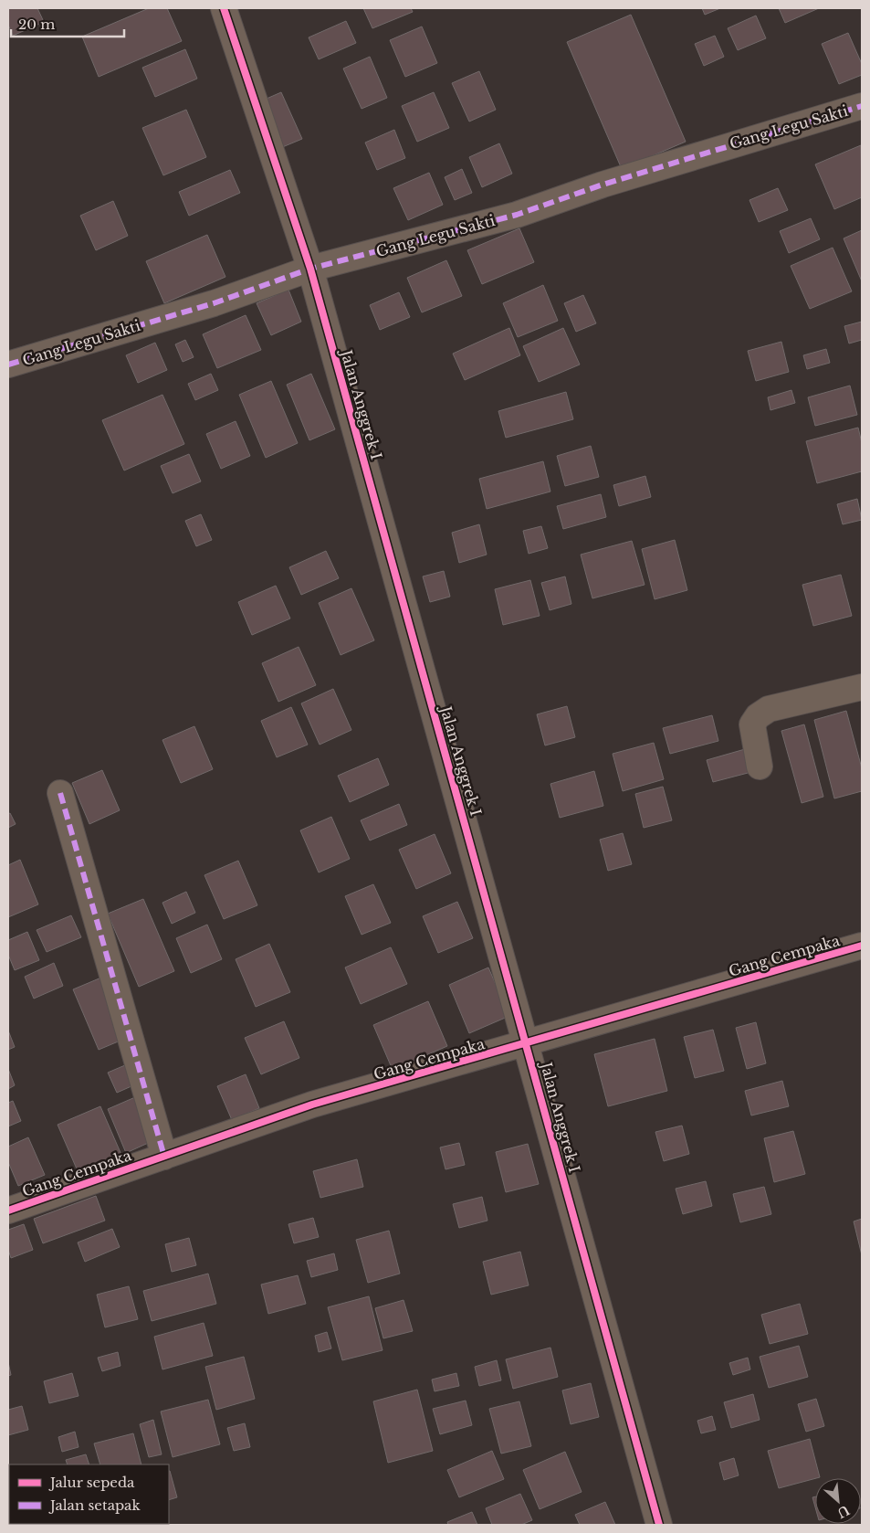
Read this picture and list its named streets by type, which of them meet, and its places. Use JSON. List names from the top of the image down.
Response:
{
  "streets": {
    "street": ["Gang Legu Sakti", "Jalan Anggrek I", "Gang Cempaka"]
  },
  "crossings": [
    ["Gang Legu Sakti", "Jalan Anggrek I"],
    ["Jalan Anggrek I", "Gang Cempaka"]
  ],
  "legend": ["Jalur sepeda", "Jalan setapak"],
  "scale_bar": "20 m",
  "north": "bottom right"
}
